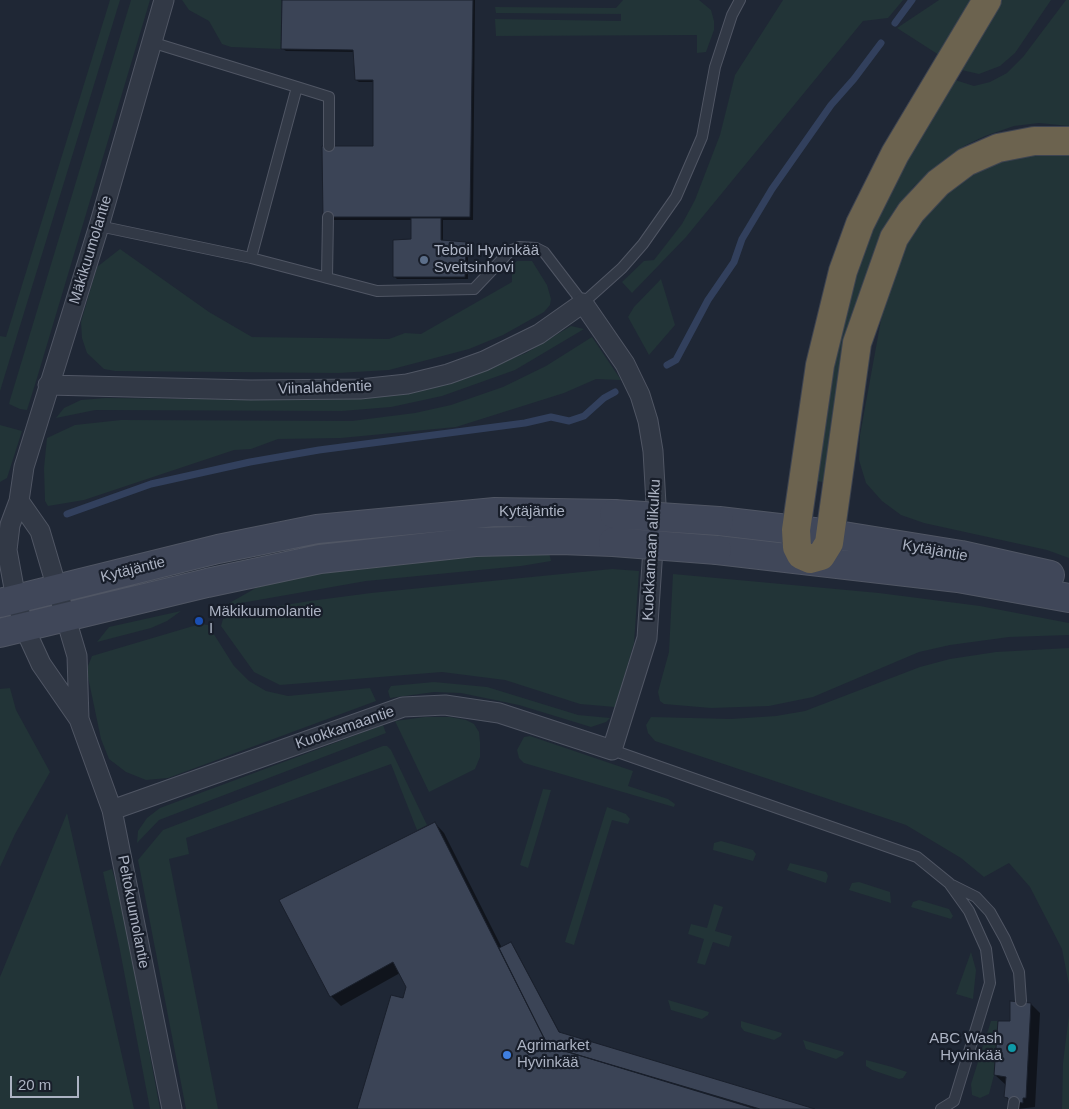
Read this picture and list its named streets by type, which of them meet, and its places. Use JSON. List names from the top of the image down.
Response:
{
  "streets": {
    "street": [
      "Mäkikuumolantie",
      "Viinalahdentie",
      "Kytäjäntie",
      "Kuokkamaan alikulku",
      "Kuokkamaantie",
      "Peltokuumolantie"
    ]
  },
  "crossings": [
    ["Mäkikuumolantie", "Viinalahdentie"],
    ["Mäkikuumolantie", "Kytäjäntie"],
    ["Mäkikuumolantie", "Peltokuumolantie"],
    ["Viinalahdentie", "Kuokkamaan alikulku"],
    ["Kytäjäntie", "Peltokuumolantie"],
    ["Kuokkamaan alikulku", "Kuokkamaantie"],
    ["Kuokkamaantie", "Peltokuumolantie"]
  ],
  "places": [
    "Teboil Hyvinkää Sveitsinhovi",
    "Mäkikuumolantie I",
    "ABC Wash Hyvinkää",
    "Agrimarket Hyvinkää"
  ],
  "scale_bar": "20 m"
}
